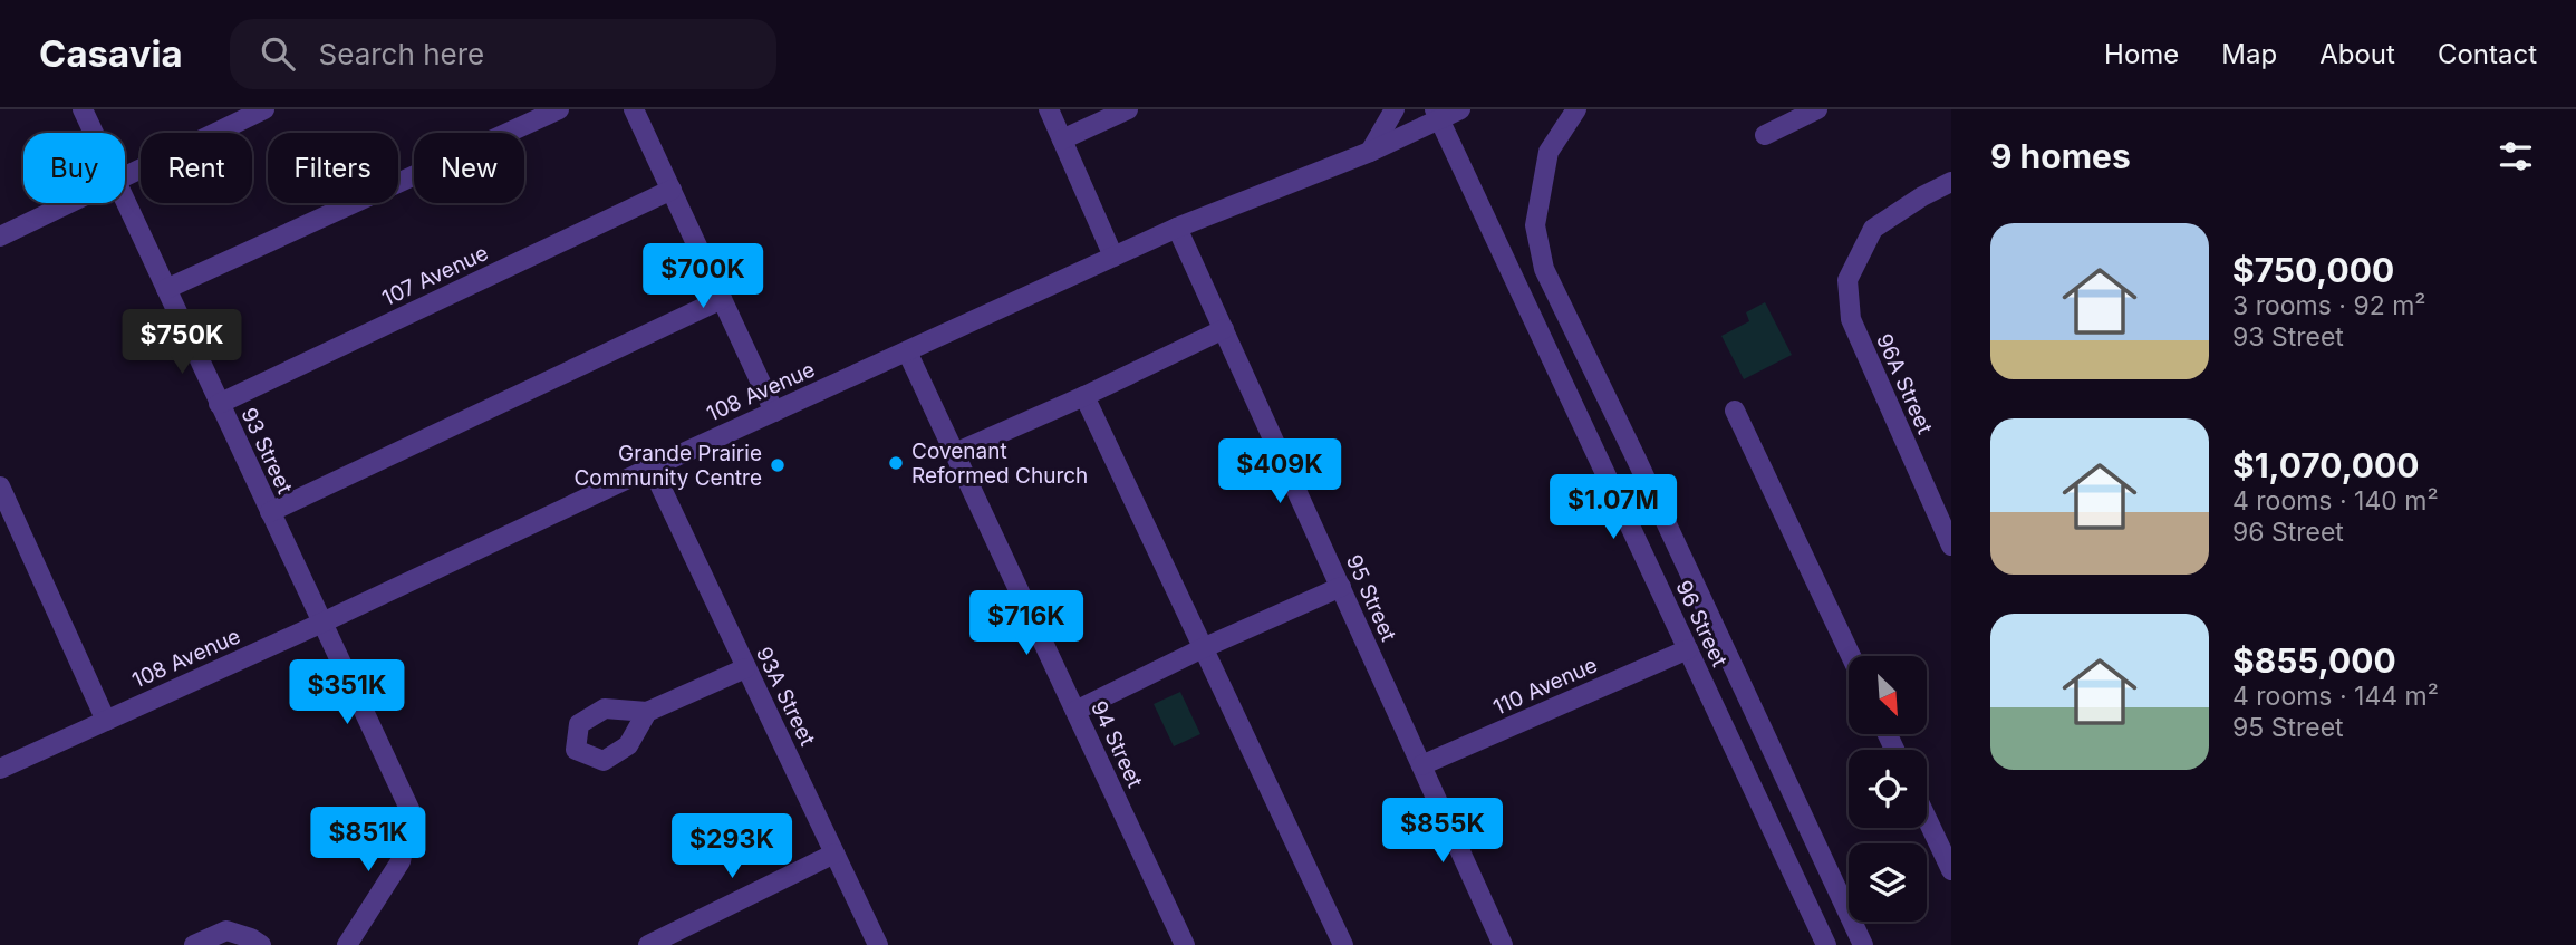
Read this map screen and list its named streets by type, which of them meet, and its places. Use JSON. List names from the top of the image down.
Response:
{
  "streets": {
    "street": [
      "107 Avenue",
      "96A Street",
      "108 Avenue",
      "93 Street",
      "95 Street",
      "96 Street",
      "110 Avenue",
      "93A Street",
      "94 Street"
    ]
  },
  "crossings": [
    ["107 Avenue", "93 Street"],
    ["108 Avenue", "93 Street"],
    ["108 Avenue", "95 Street"],
    ["108 Avenue", "96 Street"],
    ["108 Avenue", "93A Street"],
    ["108 Avenue", "94 Street"],
    ["95 Street", "110 Avenue"],
    ["96 Street", "110 Avenue"]
  ],
  "places": ["Covenant Reformed Church", "Grande Prairie Community Centre"],
  "north": "bottom right",
  "page": {
    "header": "Casavia",
    "search": "Search here",
    "nav": [
      "Home",
      "Map",
      "About",
      "Contact"
    ],
    "heading": "9 homes",
    "chip": [
      "Buy",
      "Rent",
      "Filters",
      "New"
    ],
    "list": [
      {
        "name": "$750,000",
        "note": "3 rooms · 92 m² · 93 Street"
      },
      {
        "name": "$1,070,000",
        "note": "4 rooms · 140 m² · 96 Street"
      },
      {
        "name": "$855,000",
        "note": "4 rooms · 144 m² · 95 Street"
      }
    ],
    "price": [
      "$700K",
      "$750K",
      "$409K",
      "$1.07M",
      "$716K",
      "$351K",
      "$855K",
      "$851K",
      "$293K"
    ]
  }
}
